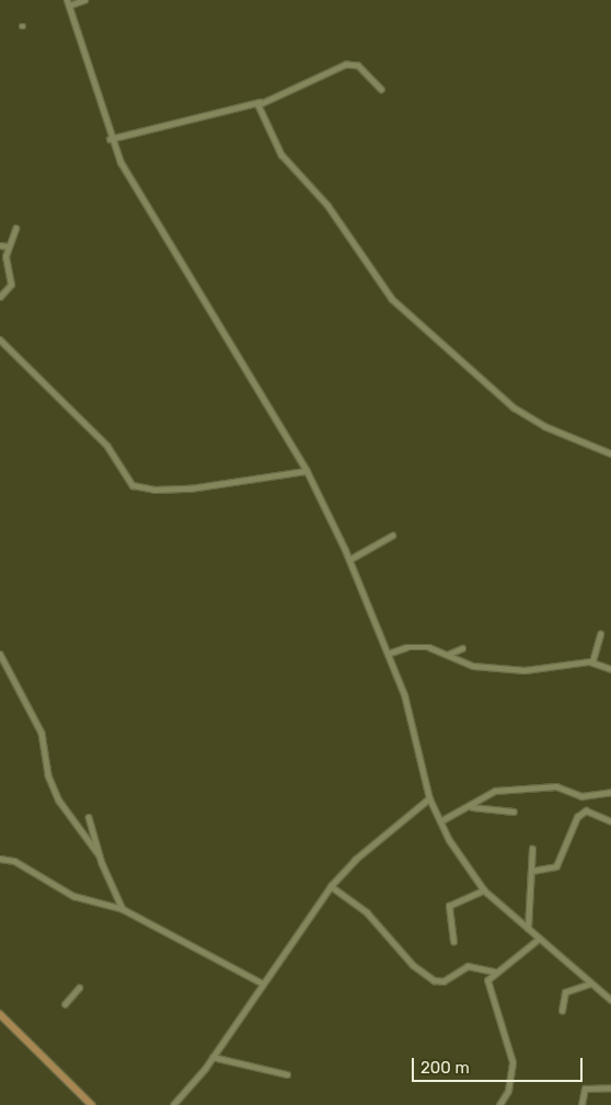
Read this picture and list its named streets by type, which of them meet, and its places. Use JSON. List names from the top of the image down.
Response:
{
  "scale_bar": "200 m"
}
